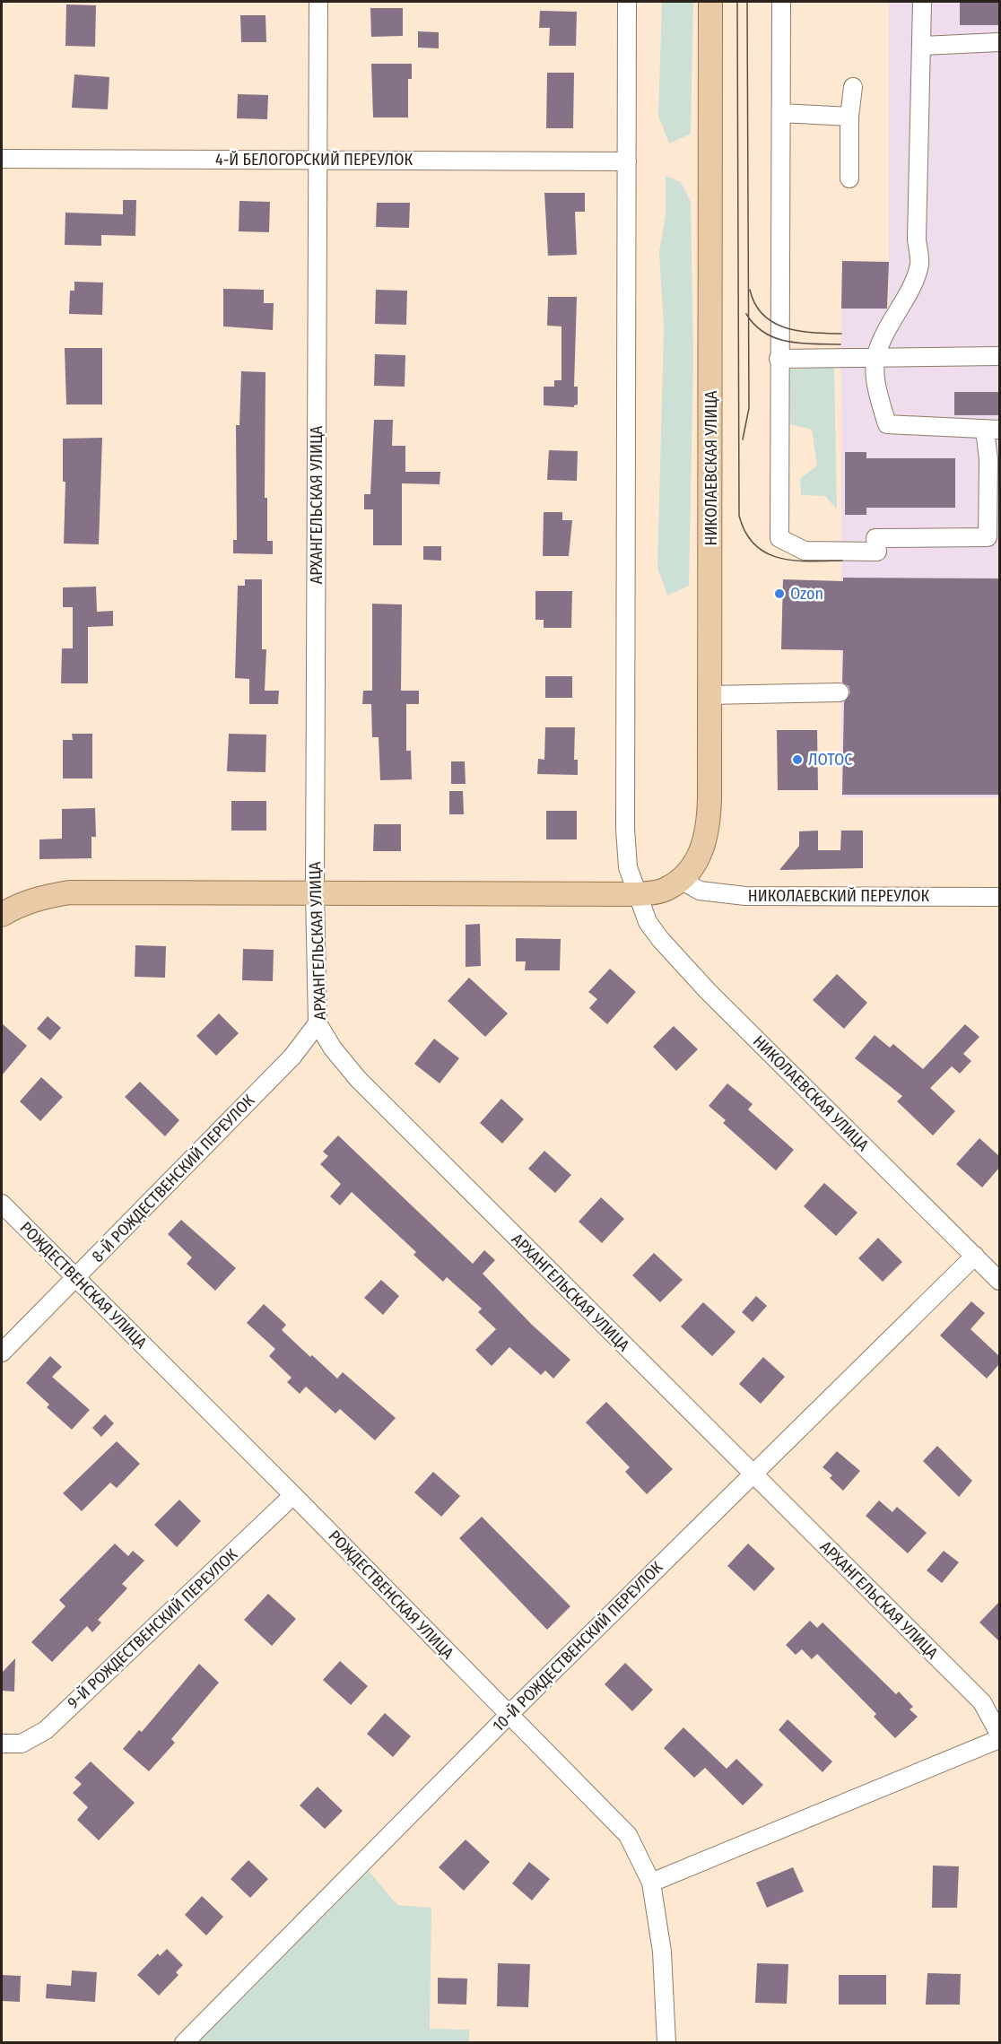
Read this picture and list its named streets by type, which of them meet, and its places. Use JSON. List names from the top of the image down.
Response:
{
  "streets": {
    "main road": ["НИКОЛАЕВСКАЯ УЛИЦА"],
    "street": [
      "4-Й БЕЛОГОРСКИЙ ПЕРЕУЛОК",
      "АРХАНГЕЛЬСКАЯ УЛИЦА",
      "НИКОЛАЕВСКИЙ ПЕРЕУЛОК",
      "8-Й РОЖДЕСТВЕНСКИЙ ПЕРЕУЛОК",
      "РОЖДЕСТВЕНСКАЯ УЛИЦА",
      "9-Й РОЖДЕСТВЕНСКИЙ ПЕРЕУЛОК",
      "10-Й РОЖДЕСТВЕНСКИЙ ПЕРЕУЛОК"
    ]
  },
  "crossings": [
    ["4-Й БЕЛОГОРСКИЙ ПЕРЕУЛОК", "НИКОЛАЕВСКАЯ УЛИЦА"],
    ["4-Й БЕЛОГОРСКИЙ ПЕРЕУЛОК", "АРХАНГЕЛЬСКАЯ УЛИЦА"],
    ["НИКОЛАЕВСКАЯ УЛИЦА", "НИКОЛАЕВСКИЙ ПЕРЕУЛОК"],
    ["НИКОЛАЕВСКАЯ УЛИЦА", "10-Й РОЖДЕСТВЕНСКИЙ ПЕРЕУЛОК"],
    ["АРХАНГЕЛЬСКАЯ УЛИЦА", "8-Й РОЖДЕСТВЕНСКИЙ ПЕРЕУЛОК"],
    ["АРХАНГЕЛЬСКАЯ УЛИЦА", "10-Й РОЖДЕСТВЕНСКИЙ ПЕРЕУЛОК"],
    ["8-Й РОЖДЕСТВЕНСКИЙ ПЕРЕУЛОК", "РОЖДЕСТВЕНСКАЯ УЛИЦА"],
    ["РОЖДЕСТВЕНСКАЯ УЛИЦА", "9-Й РОЖДЕСТВЕНСКИЙ ПЕРЕУЛОК"],
    ["РОЖДЕСТВЕНСКАЯ УЛИЦА", "10-Й РОЖДЕСТВЕНСКИЙ ПЕРЕУЛОК"]
  ],
  "places": ["Ozon", "ЛОТОС"]
}
